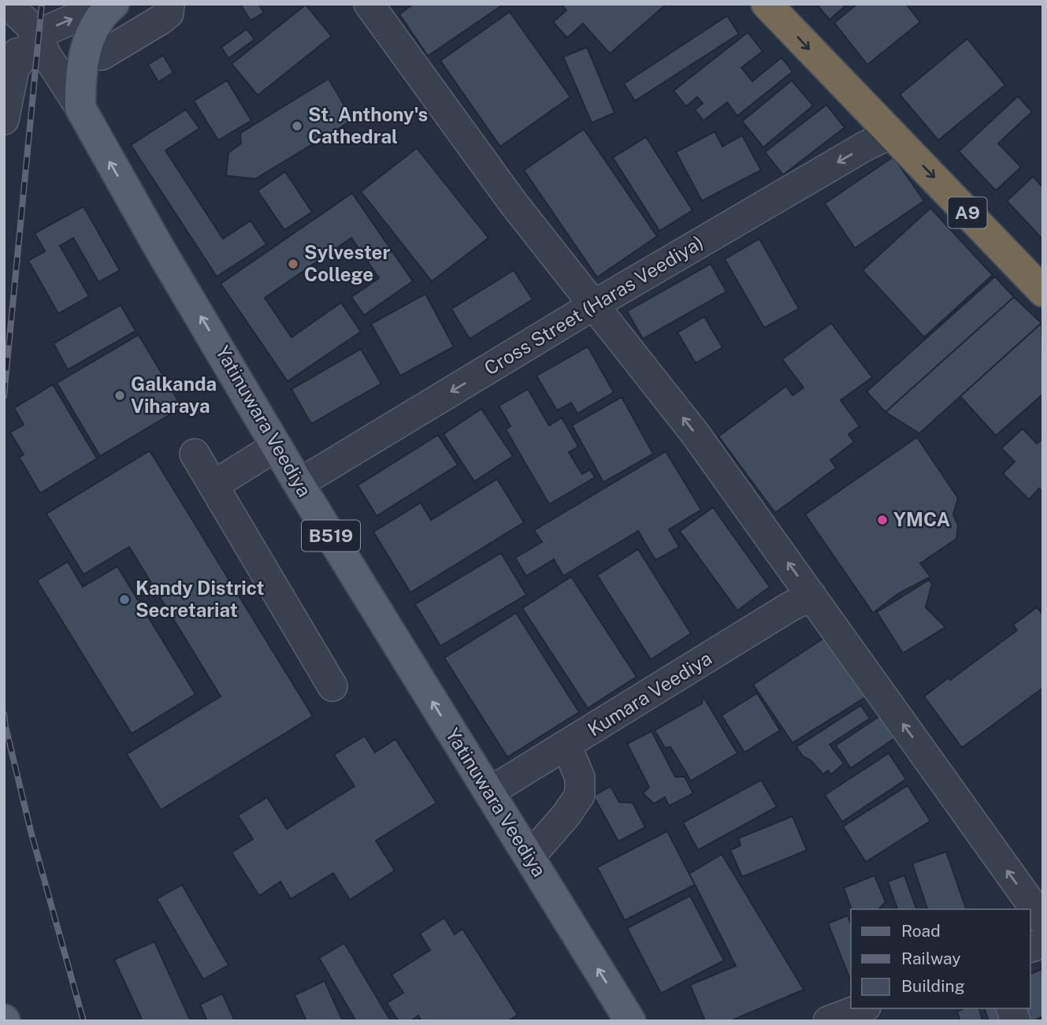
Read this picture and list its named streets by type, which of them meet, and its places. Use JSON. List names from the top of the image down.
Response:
{
  "streets": {
    "highway": ["A9"],
    "main road": ["Yatinuwara Veediya", "B519"],
    "street": ["Cross Street (Haras Veediya)", "Kumara Veediya"]
  },
  "crossings": [
    ["A9", "Cross Street (Haras Veediya)"],
    ["Cross Street (Haras Veediya)", "Yatinuwara Veediya"],
    ["Yatinuwara Veediya", "Kumara Veediya"]
  ],
  "one_way": ["Cross Street (Haras Veediya)", "Yatinuwara Veediya"],
  "places": [
    "St. Anthony's Cathedral",
    "Sylvester College",
    "Galkanda Viharaya",
    "YMCA",
    "Kandy District Secretariat"
  ],
  "legend": ["Road", "Railway", "Building"]
}
